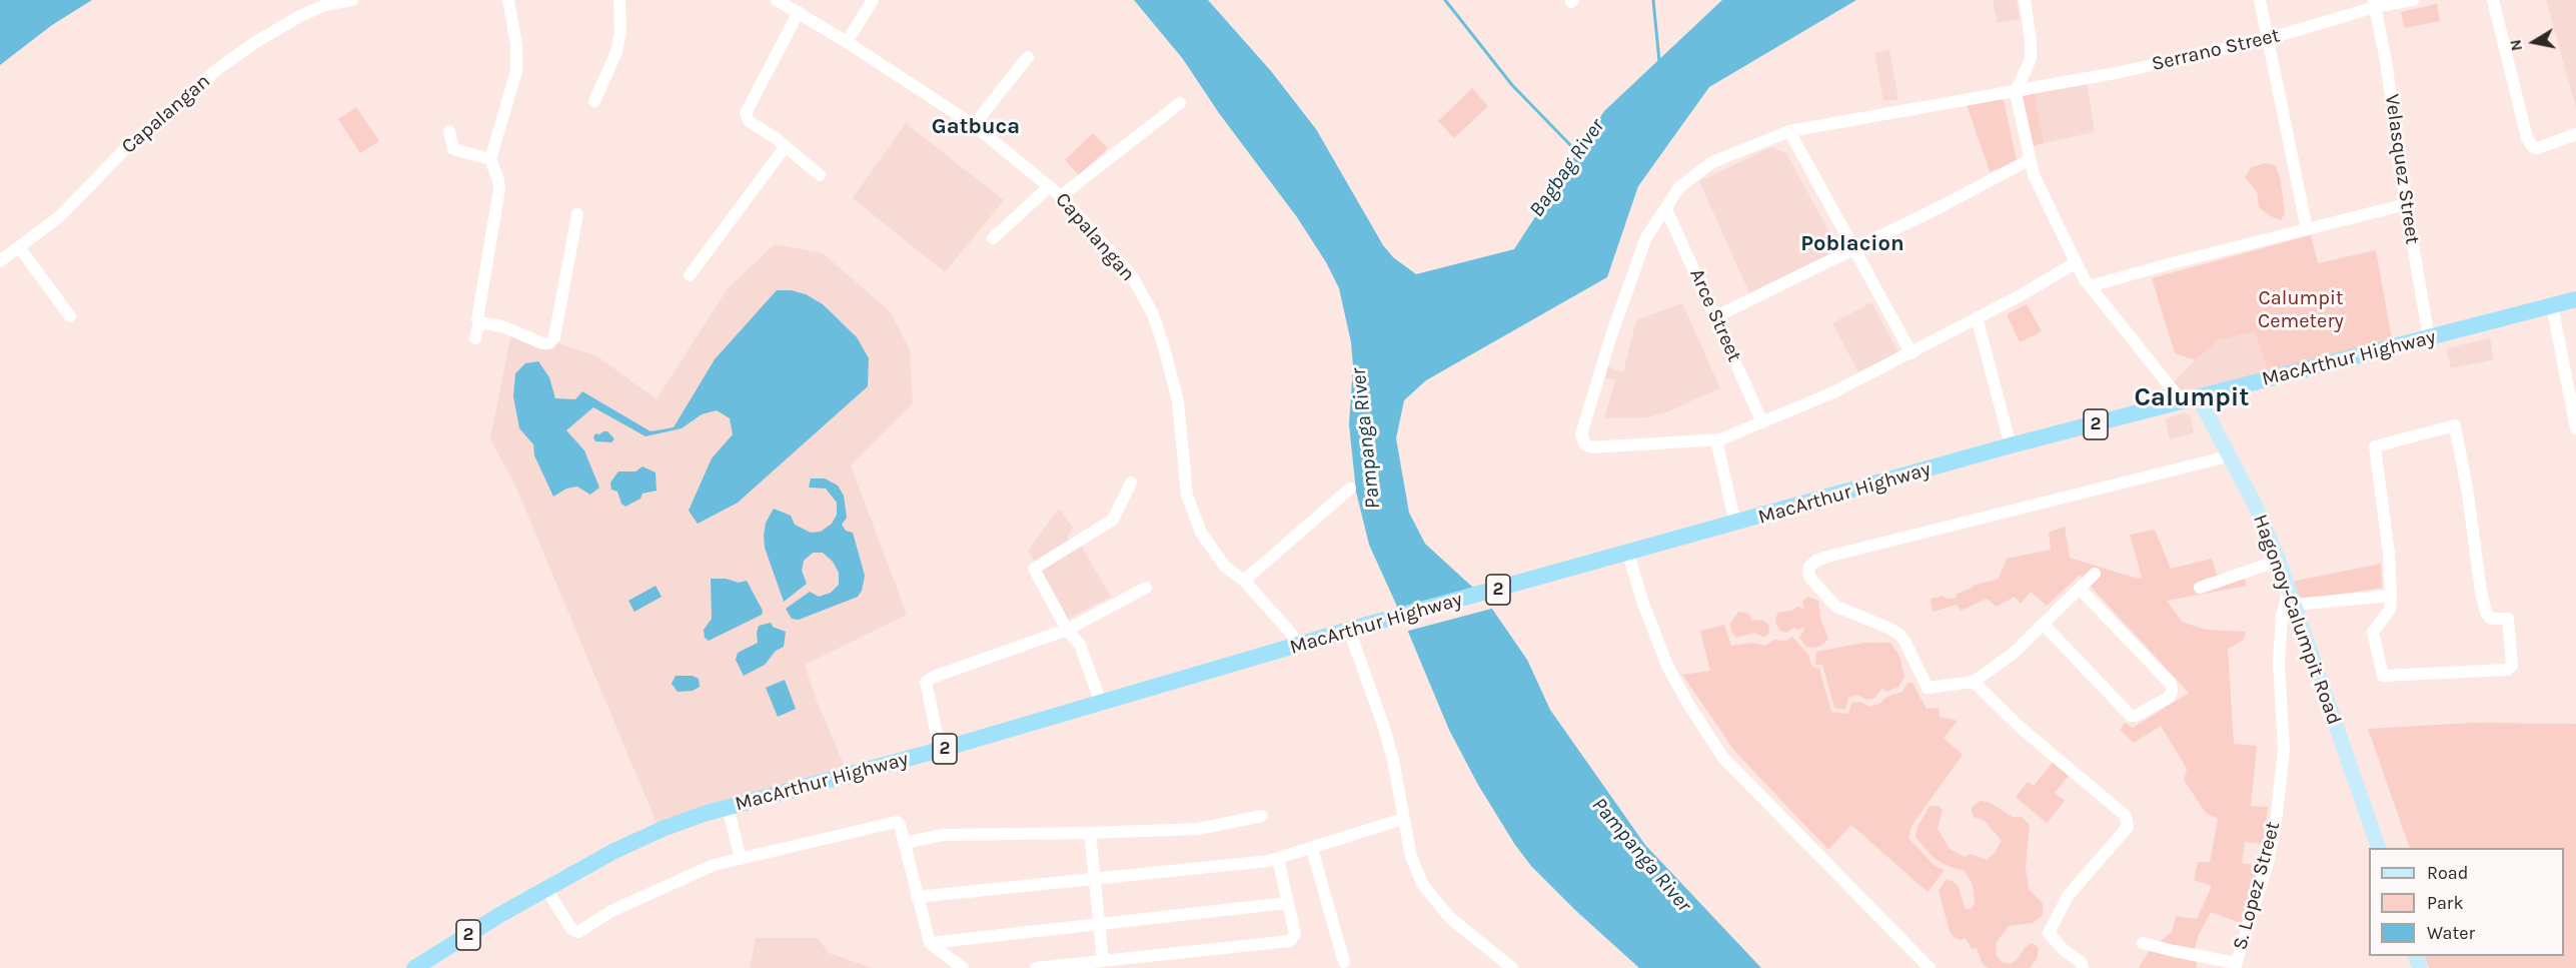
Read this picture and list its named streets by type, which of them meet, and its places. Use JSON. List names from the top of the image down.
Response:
{
  "streets": {
    "highway": ["MacArthur Highway", "2"],
    "main road": ["Hagonoy-Calumpit Road"],
    "street": [
      "Serrano Street",
      "Capalangan",
      "Velasquez Street",
      "Arce Street",
      "S. Lopez Street"
    ]
  },
  "crossings": [
    ["Serrano Street", "Velasquez Street"],
    ["Serrano Street", "Arce Street"],
    ["Capalangan", "MacArthur Highway"],
    ["Velasquez Street", "MacArthur Highway"],
    ["MacArthur Highway", "Hagonoy-Calumpit Road"],
    ["Hagonoy-Calumpit Road", "S. Lopez Street"]
  ],
  "districts": ["Gatbuca", "Poblacion", "Calumpit"],
  "water": ["Bagbag River", "Pampanga River"],
  "parks": ["Calumpit Cemetery"],
  "legend": ["Road", "Park", "Water"],
  "north": "left"
}
